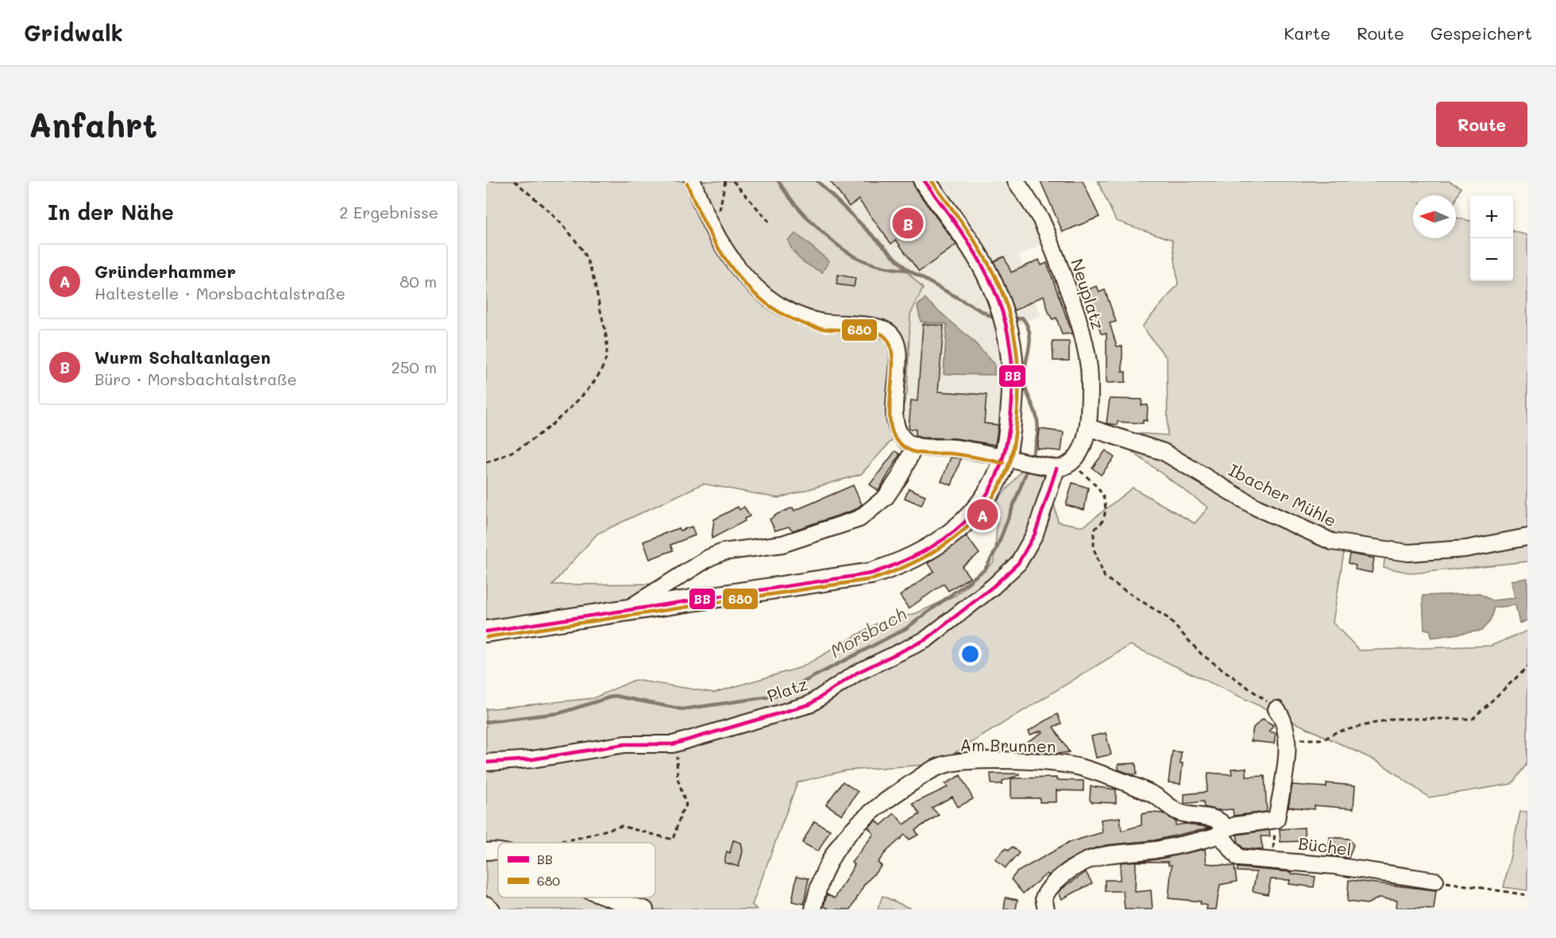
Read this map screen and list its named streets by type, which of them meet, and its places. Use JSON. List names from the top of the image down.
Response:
{
  "streets": {
    "street": [
      "Neuplatz",
      "Ibacher Mühle",
      "Platz",
      "Am Brunnen",
      "Büchel"
    ]
  },
  "crossings": [
    ["Neuplatz", "Ibacher Mühle"],
    ["Neuplatz", "Platz"],
    ["Am Brunnen", "Büchel"]
  ],
  "water": ["Morsbach"],
  "lines": ["transit line BB", "transit line 680"],
  "legend": ["BB", "680"],
  "north": "left",
  "page": {
    "header": "Gridwalk",
    "nav": ["Karte", "Route", "Gespeichert"],
    "buttons": "Route",
    "title": "Anfahrt",
    "heading": ["In der Nähe", "2 Ergebnisse"],
    "map_buttons": ["+", "−"],
    "pins": ["B", "A"],
    "list": [
      {
        "mark": "A",
        "name": "Gründerhammer",
        "note": "Haltestelle · Morsbachtalstraße",
        "value": "80 m"
      },
      {
        "mark": "B",
        "name": "Wurm Schaltanlagen",
        "note": "Büro · Morsbachtalstraße",
        "value": "250 m"
      }
    ]
  }
}
